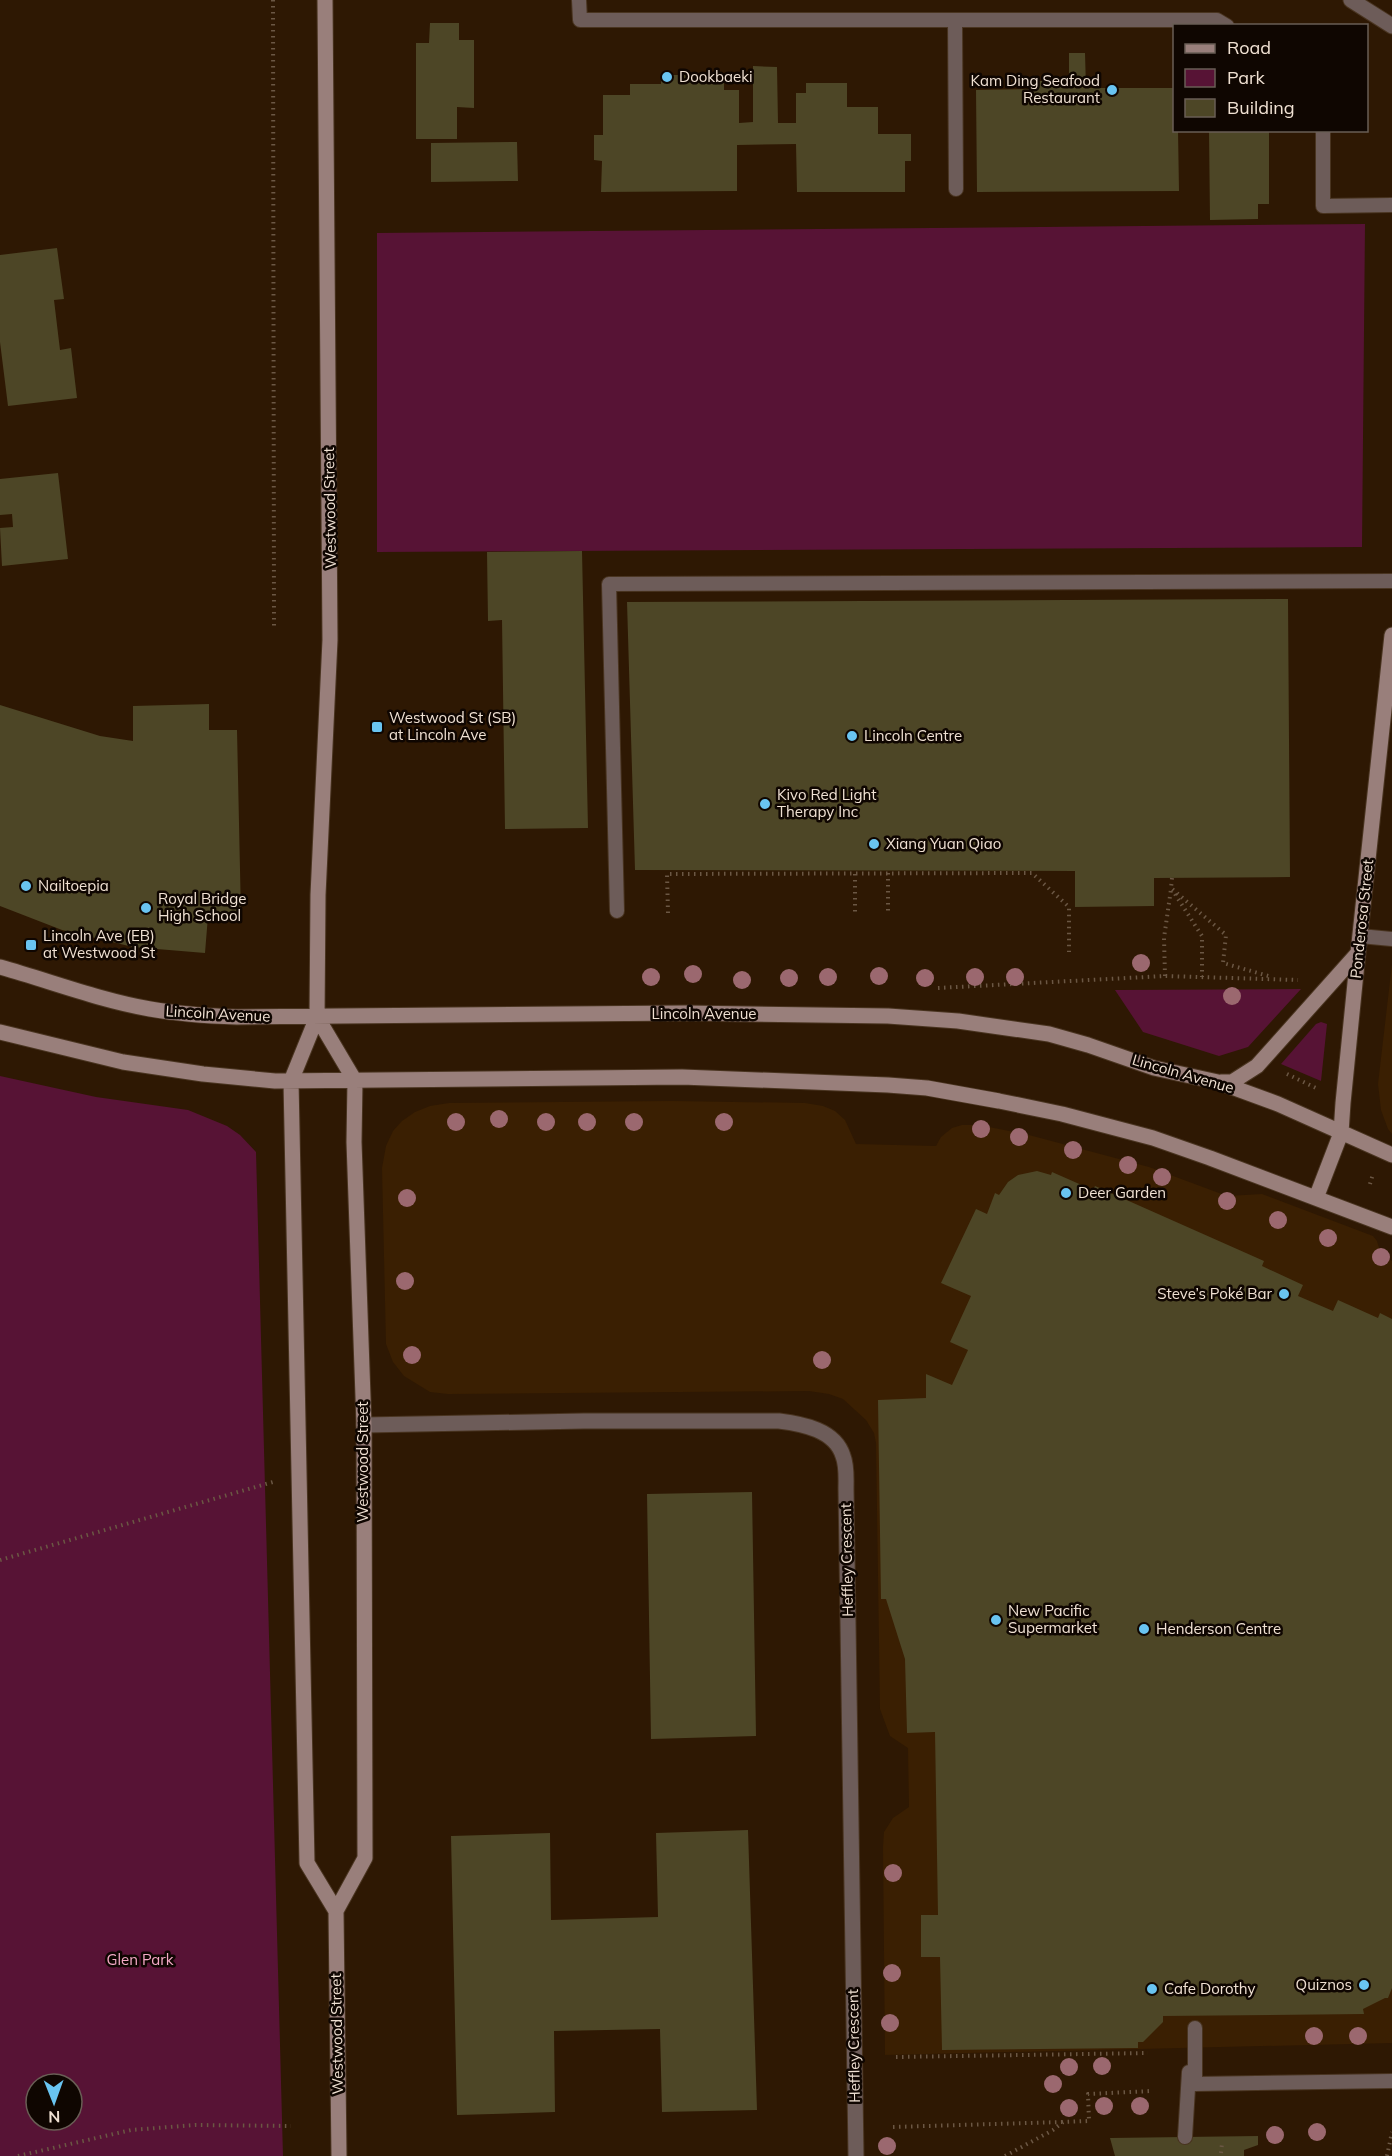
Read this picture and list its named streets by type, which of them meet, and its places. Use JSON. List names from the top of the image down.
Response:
{
  "streets": {
    "main road": ["Westwood Street", "Ponderosa Street", "Lincoln Avenue"],
    "street": ["Heffley Crescent"]
  },
  "crossings": [
    ["Westwood Street", "Lincoln Avenue"],
    ["Westwood Street", "Heffley Crescent"],
    ["Ponderosa Street", "Lincoln Avenue"]
  ],
  "parks": ["Glen Park"],
  "places": {
    "other": [
      "Dookbaeki",
      "Kam Ding Seafood Restaurant",
      "Lincoln Centre",
      "Kivo Red Light Therapy Inc",
      "Xiang Yuan Qiao",
      "Nailtoepia",
      "Royal Bridge High School",
      "Deer Garden",
      "Steve’s Poké Bar",
      "New Pacific Supermarket",
      "Henderson Centre",
      "Quiznos",
      "Cafe Dorothy"
    ],
    "transit": ["Westwood St (SB) at Lincoln Ave", "Lincoln Ave (EB) at Westwood St"]
  },
  "legend": ["Road", "Park", "Building"],
  "north": "bottom"
}
